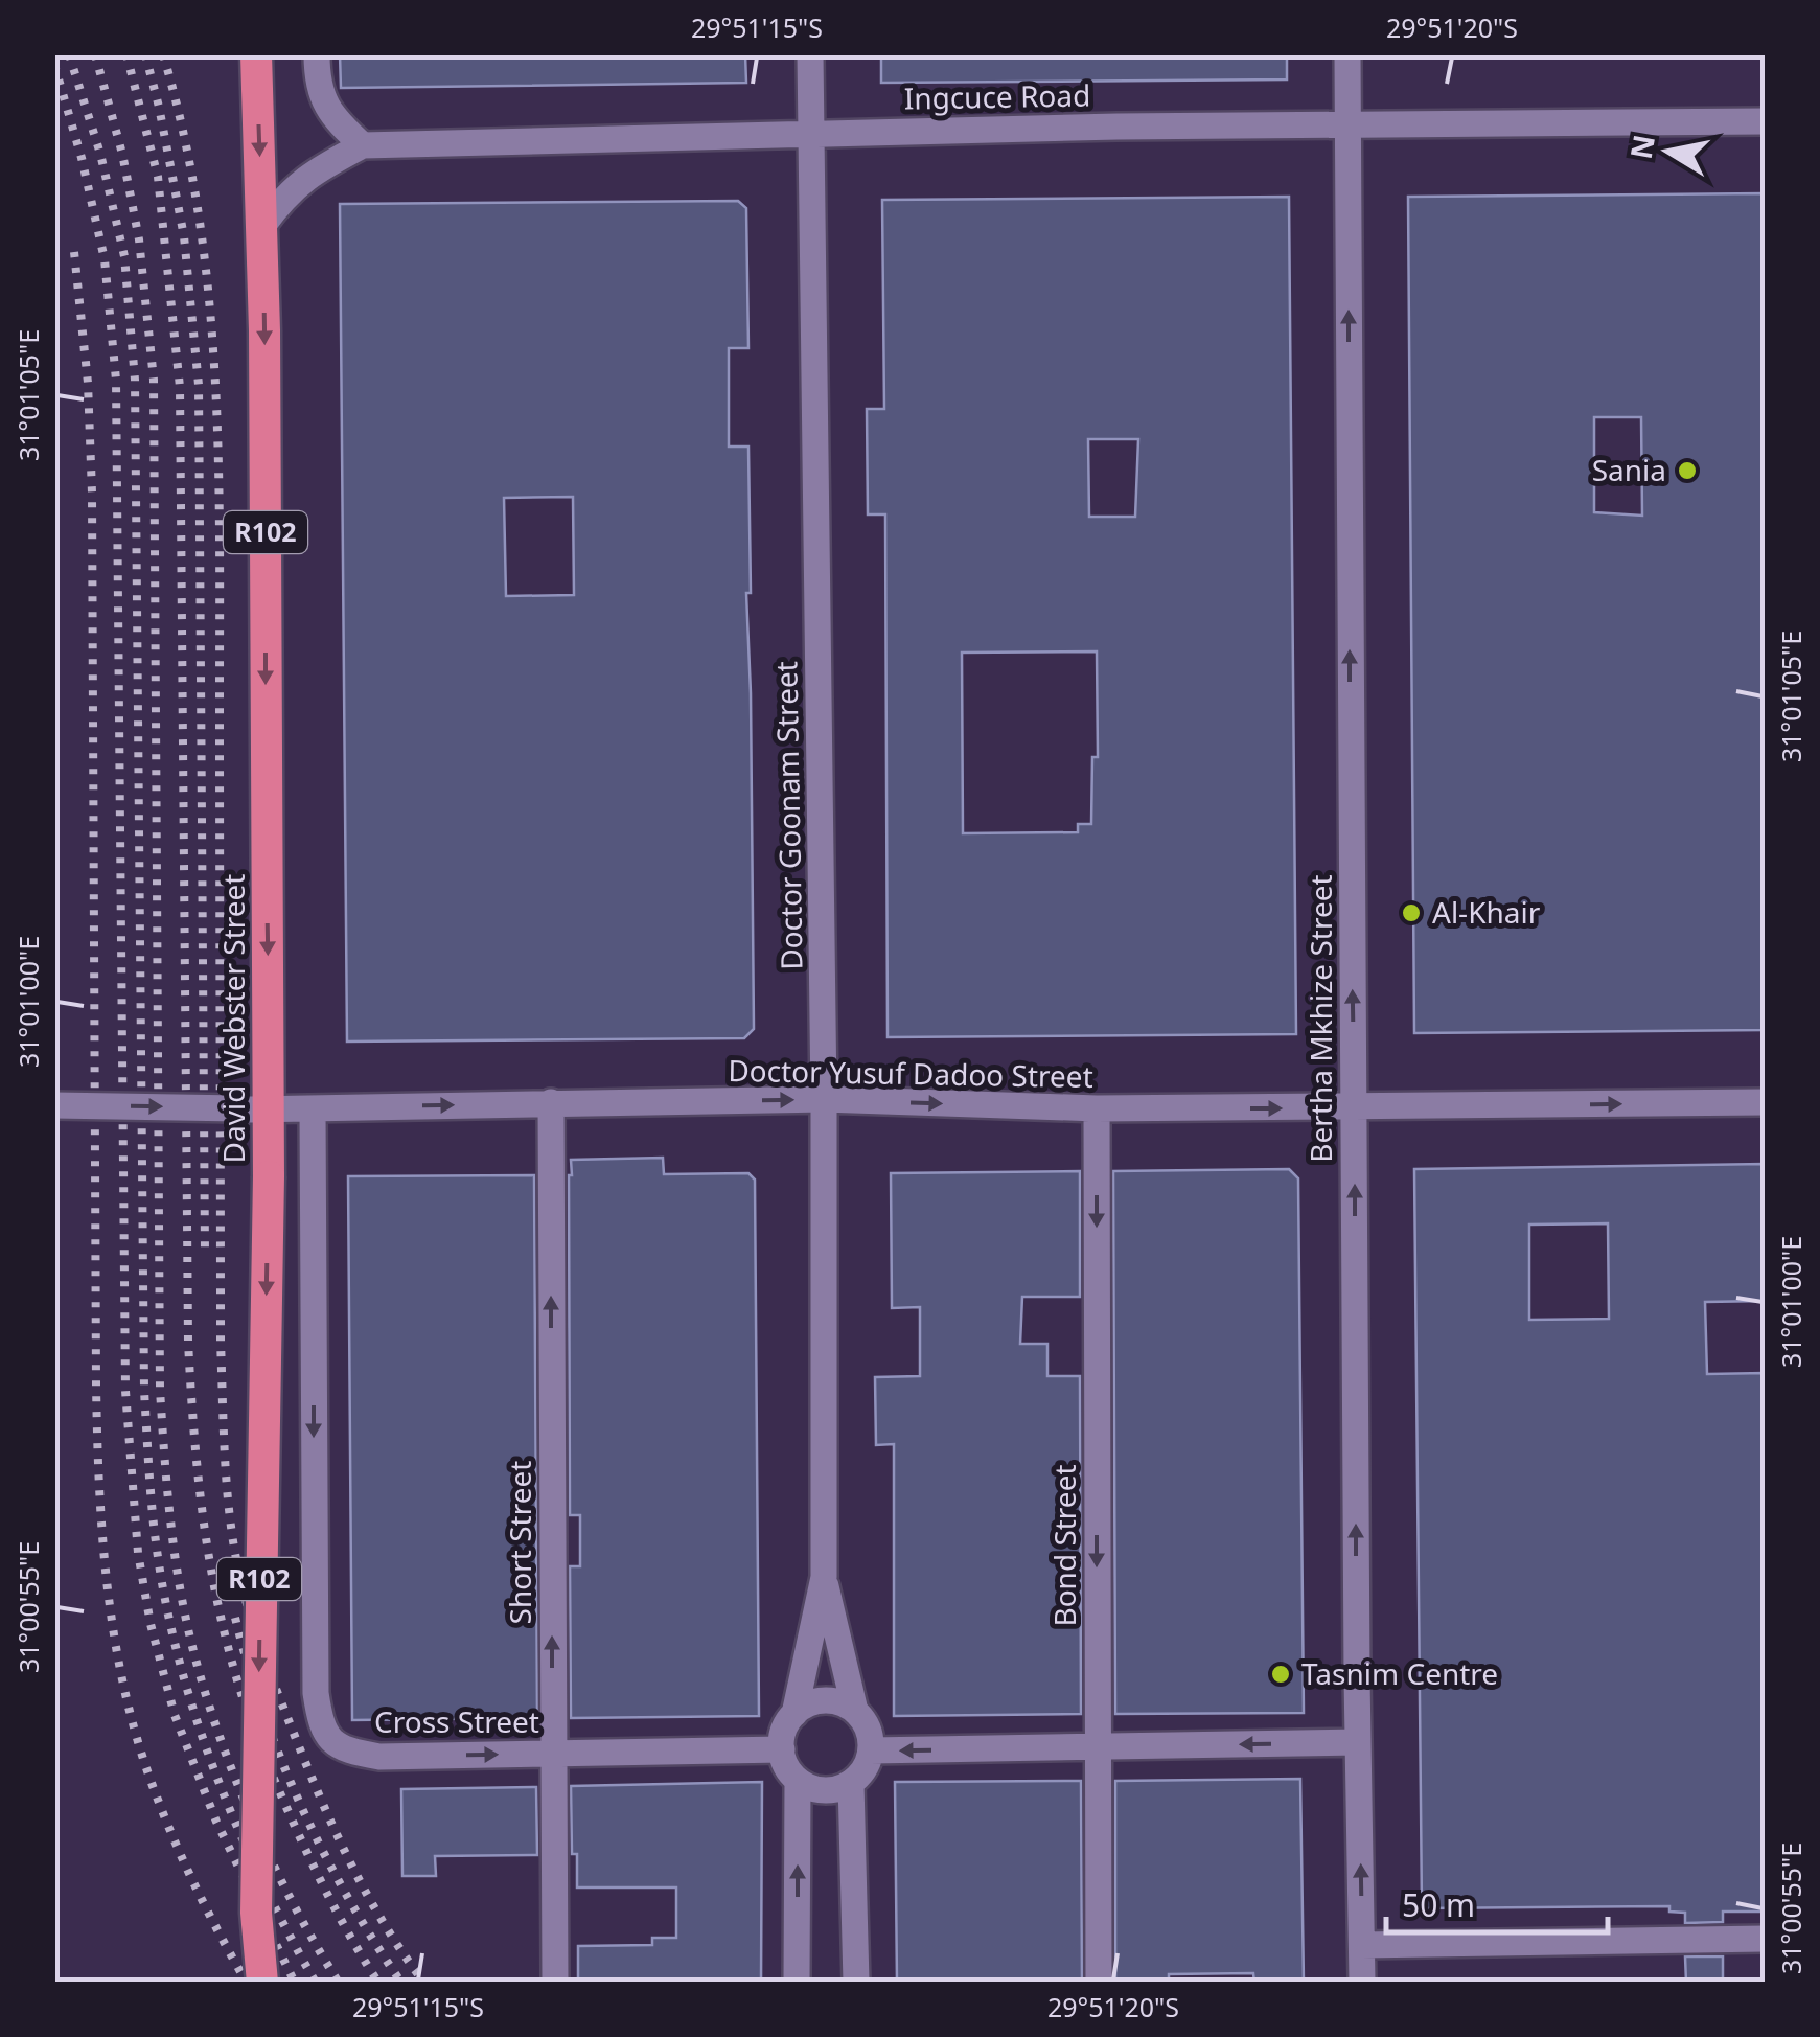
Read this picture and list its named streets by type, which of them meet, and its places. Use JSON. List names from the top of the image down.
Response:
{
  "streets": {
    "highway": ["R102", "David Webster Street"],
    "street": [
      "Ingcuce Road",
      "Doctor Goonam Street",
      "Bertha Mkhize Street",
      "Doctor Yusuf Dadoo Street",
      "Short Street",
      "Bond Street",
      "Cross Street"
    ]
  },
  "crossings": [
    ["Ingcuce Road", "Doctor Goonam Street"],
    ["Ingcuce Road", "David Webster Street"],
    ["Ingcuce Road", "Bertha Mkhize Street"],
    ["Doctor Goonam Street", "Doctor Yusuf Dadoo Street"],
    ["David Webster Street", "Doctor Yusuf Dadoo Street"],
    ["Bertha Mkhize Street", "Doctor Yusuf Dadoo Street"],
    ["Doctor Yusuf Dadoo Street", "Short Street"],
    ["Doctor Yusuf Dadoo Street", "Bond Street"],
    ["Doctor Yusuf Dadoo Street", "Cross Street"],
    ["Short Street", "Cross Street"]
  ],
  "one_way": [
    "David Webster Street",
    "Bertha Mkhize Street",
    "Doctor Yusuf Dadoo Street",
    "Short Street",
    "Bond Street",
    "Cross Street"
  ],
  "places": ["Sania", "Al-Khair", "Tasnim Centre"],
  "scale_bar": "50 m",
  "north": "left",
  "coordinates": [
    "29°51'15\"S",
    "29°51'20\"S",
    "31°01'05\"E",
    "31°01'00\"E",
    "31°00'55\"E"
  ]
}
